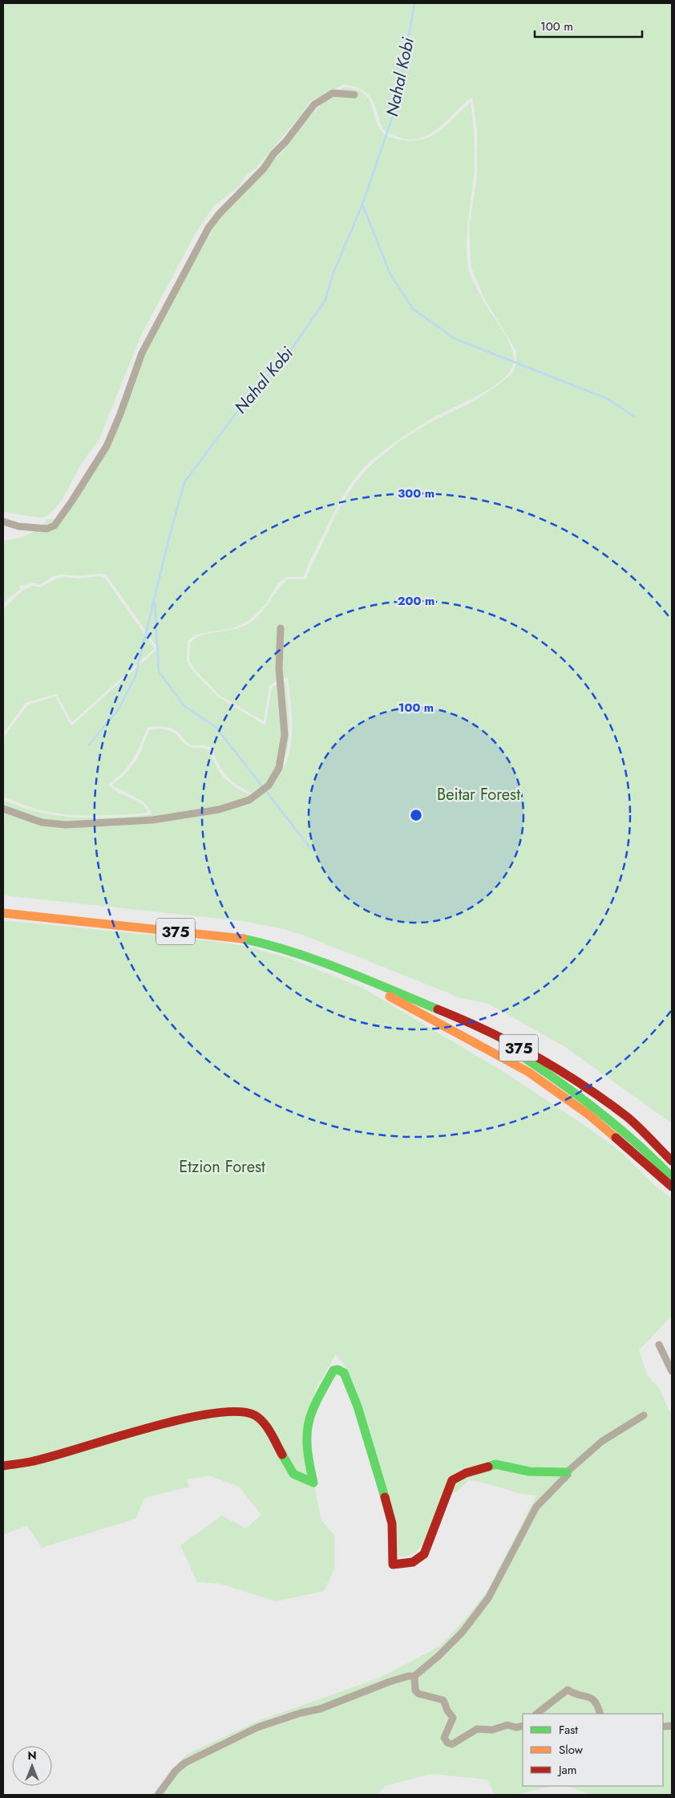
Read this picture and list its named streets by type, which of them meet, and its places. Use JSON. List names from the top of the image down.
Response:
{
  "streets": {
    "main road": ["375"]
  },
  "water": ["Nahal Kobi"],
  "parks": ["Beitar Forest", "Etzion Forest"],
  "legend": ["Fast", "Slow", "Jam"],
  "scale_bar": "100 m",
  "north": "top",
  "rings": ["300 m", "200 m", "100 m"]
}
